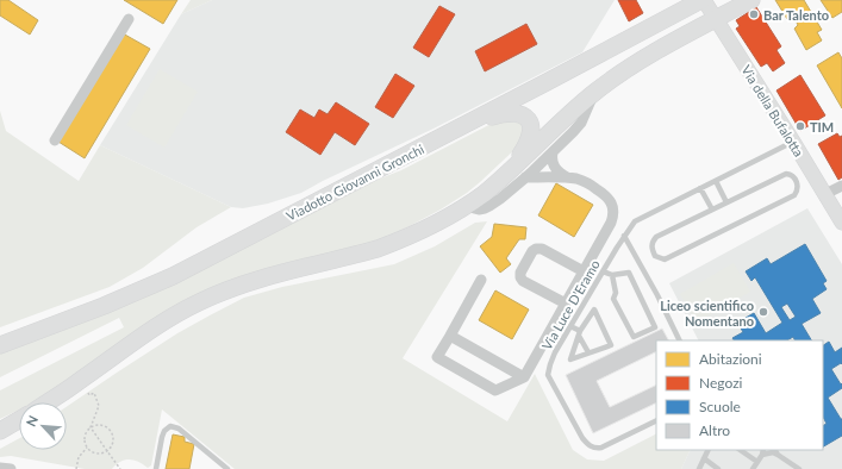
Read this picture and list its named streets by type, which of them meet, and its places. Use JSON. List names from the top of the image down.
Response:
{
  "streets": {
    "main road": ["Viadotto Giovanni Gronchi"],
    "street": ["Via della Bufalotta"],
    "lane": ["Via Luce D'Eramo"]
  },
  "crossings": [
    ["Via della Bufalotta", "Viadotto Giovanni Gronchi"],
    ["Via della Bufalotta", "Via Luce D'Eramo"]
  ],
  "places": ["Bar Talento", "TIM", "Liceo scientifico Nomentano"],
  "legend": [
    "Abitazioni",
    "Negozi",
    "Scuole",
    "Altro"
  ],
  "north": "top left"
}
